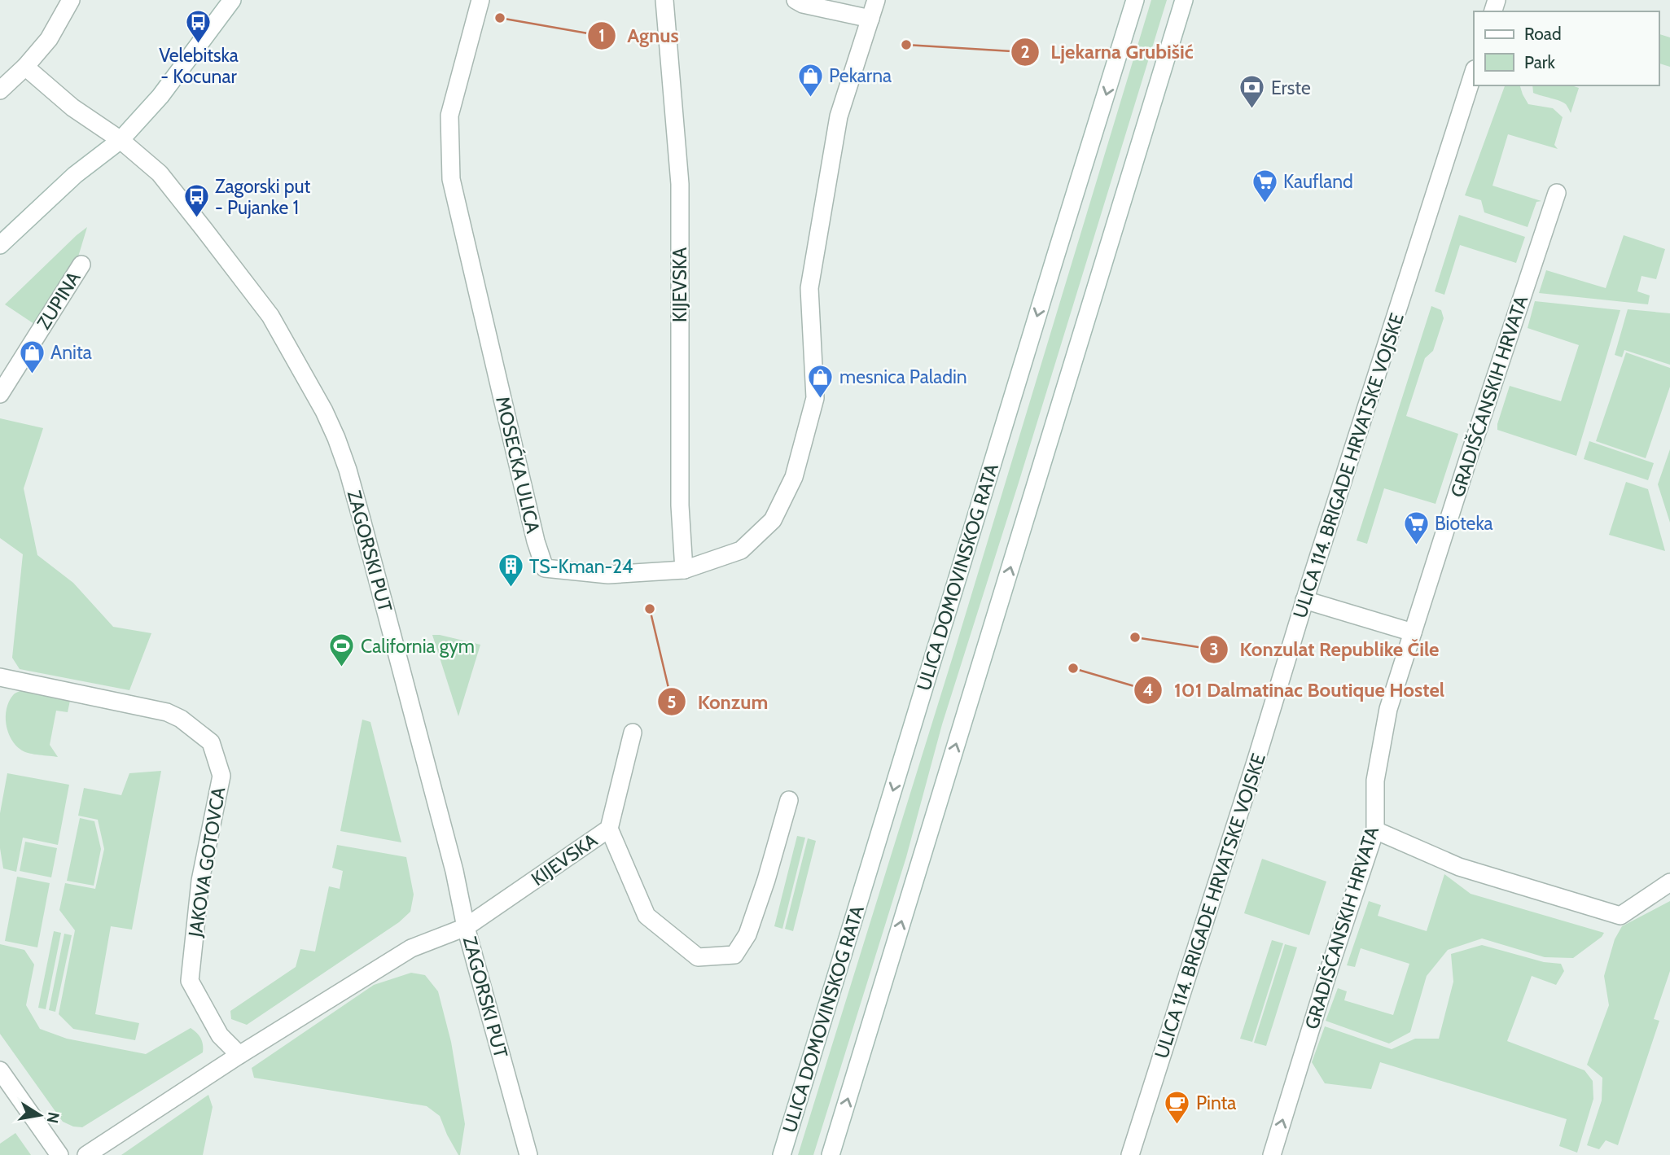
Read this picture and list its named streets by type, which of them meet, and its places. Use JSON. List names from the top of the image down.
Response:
{
  "streets": {
    "street": [
      "KIJEVSKA",
      "ZUPINA",
      "GRADIŠĆANSKIH HRVATA",
      "MOSEĆKA ULICA",
      "ULICA 114. BRIGADE HRVATSKE VOJSKE",
      "ZAGORSKI PUT",
      "ULICA DOMOVINSKOG RATA",
      "JAKOVA GOTOVCA"
    ]
  },
  "crossings": [
    ["KIJEVSKA", "MOSEĆKA ULICA"],
    ["KIJEVSKA", "ZAGORSKI PUT"]
  ],
  "places": {
    "other": [
      "Agnus",
      "Ljekarna Grubišić",
      "Konzum",
      "Konzulat Republike Čile",
      "101 Dalmatinac Boutique Hostel"
    ],
    "bus stop": ["Velebitska - Kocunar", "Zagorski put - Pujanke 1"],
    "shop": ["Pekarna", "Anita", "mesnica Paladin"],
    "bank": ["Erste"],
    "supermarket": ["Kaufland", "Bioteka"],
    "building": ["TS-Kman-24"],
    "sports": ["California gym"],
    "cafe": ["Pinta"]
  },
  "legend": ["Road", "Park"],
  "north": "right"
}
